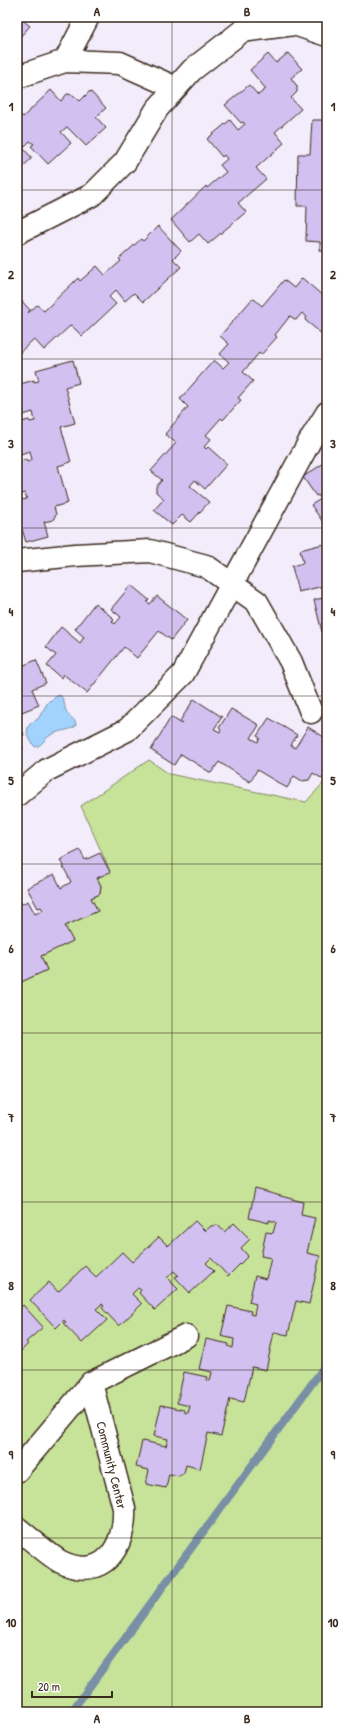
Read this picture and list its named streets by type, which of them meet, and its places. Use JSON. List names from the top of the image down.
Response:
{
  "streets": {
    "street": ["Community Center"]
  },
  "scale_bar": "20 m",
  "grid": {
    "columns": ["A", "B"],
    "rows": [
      "1",
      "2",
      "3",
      "4",
      "5",
      "6",
      "7",
      "8",
      "9",
      "10"
    ]
  }
}
